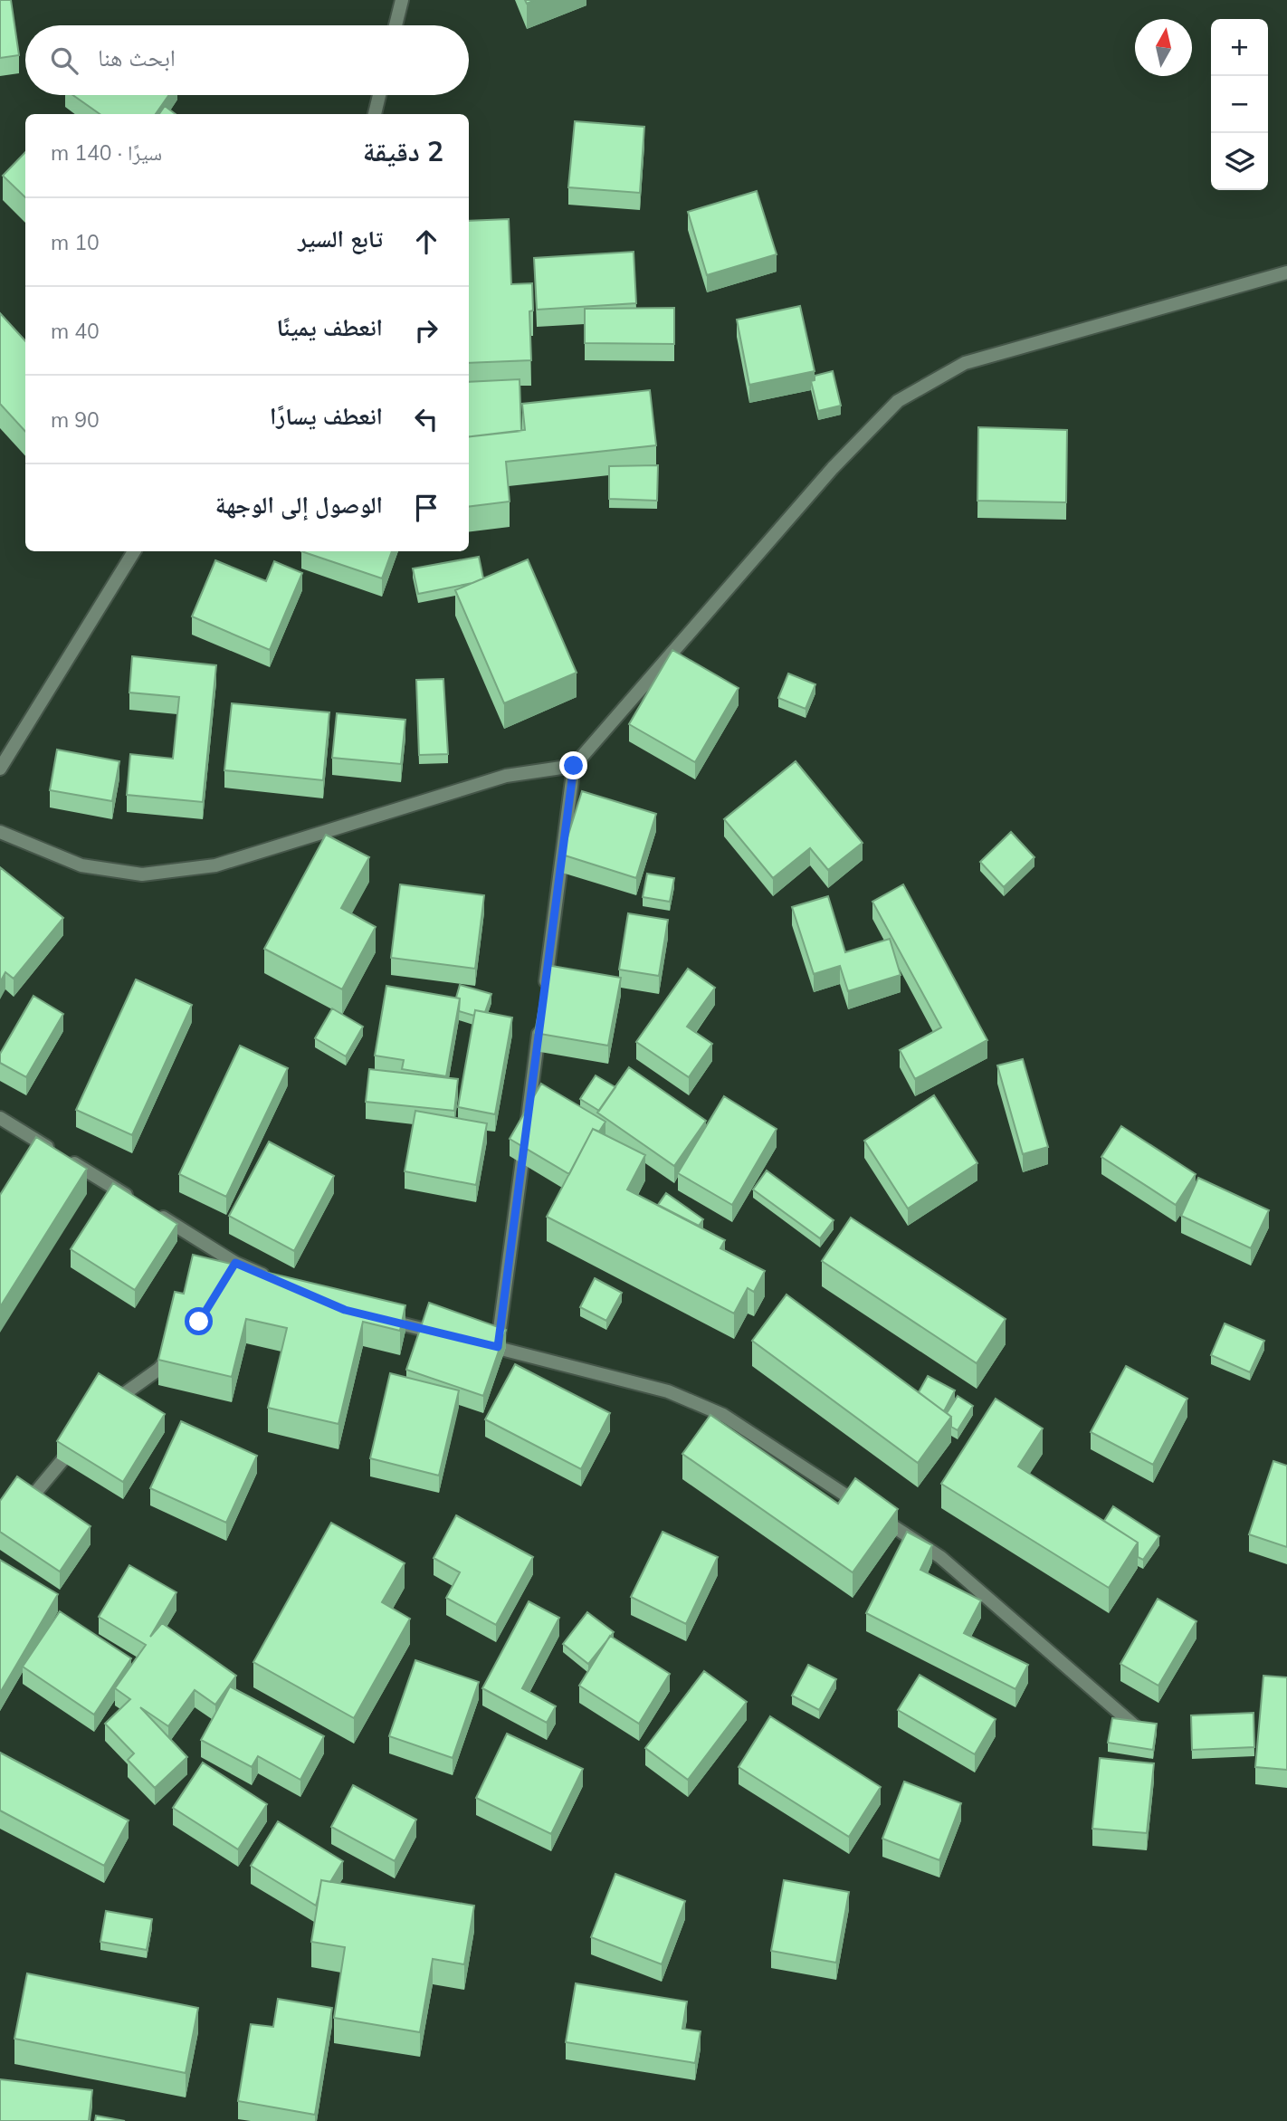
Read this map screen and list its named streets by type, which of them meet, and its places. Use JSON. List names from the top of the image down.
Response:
{
  "north": "top",
  "page": {
    "map_buttons": ["+", "−"],
    "search": "ابحث هنا",
    "heading": ["2 دقيقة", "سيرًا · 140 m"],
    "list": [
      ["تابع السير", "10 m"],
      ["انعطف يمينًا", "40 m"],
      ["انعطف يسارًا", "90 m"],
      "الوصول إلى الوجهة"
    ]
  }
}
